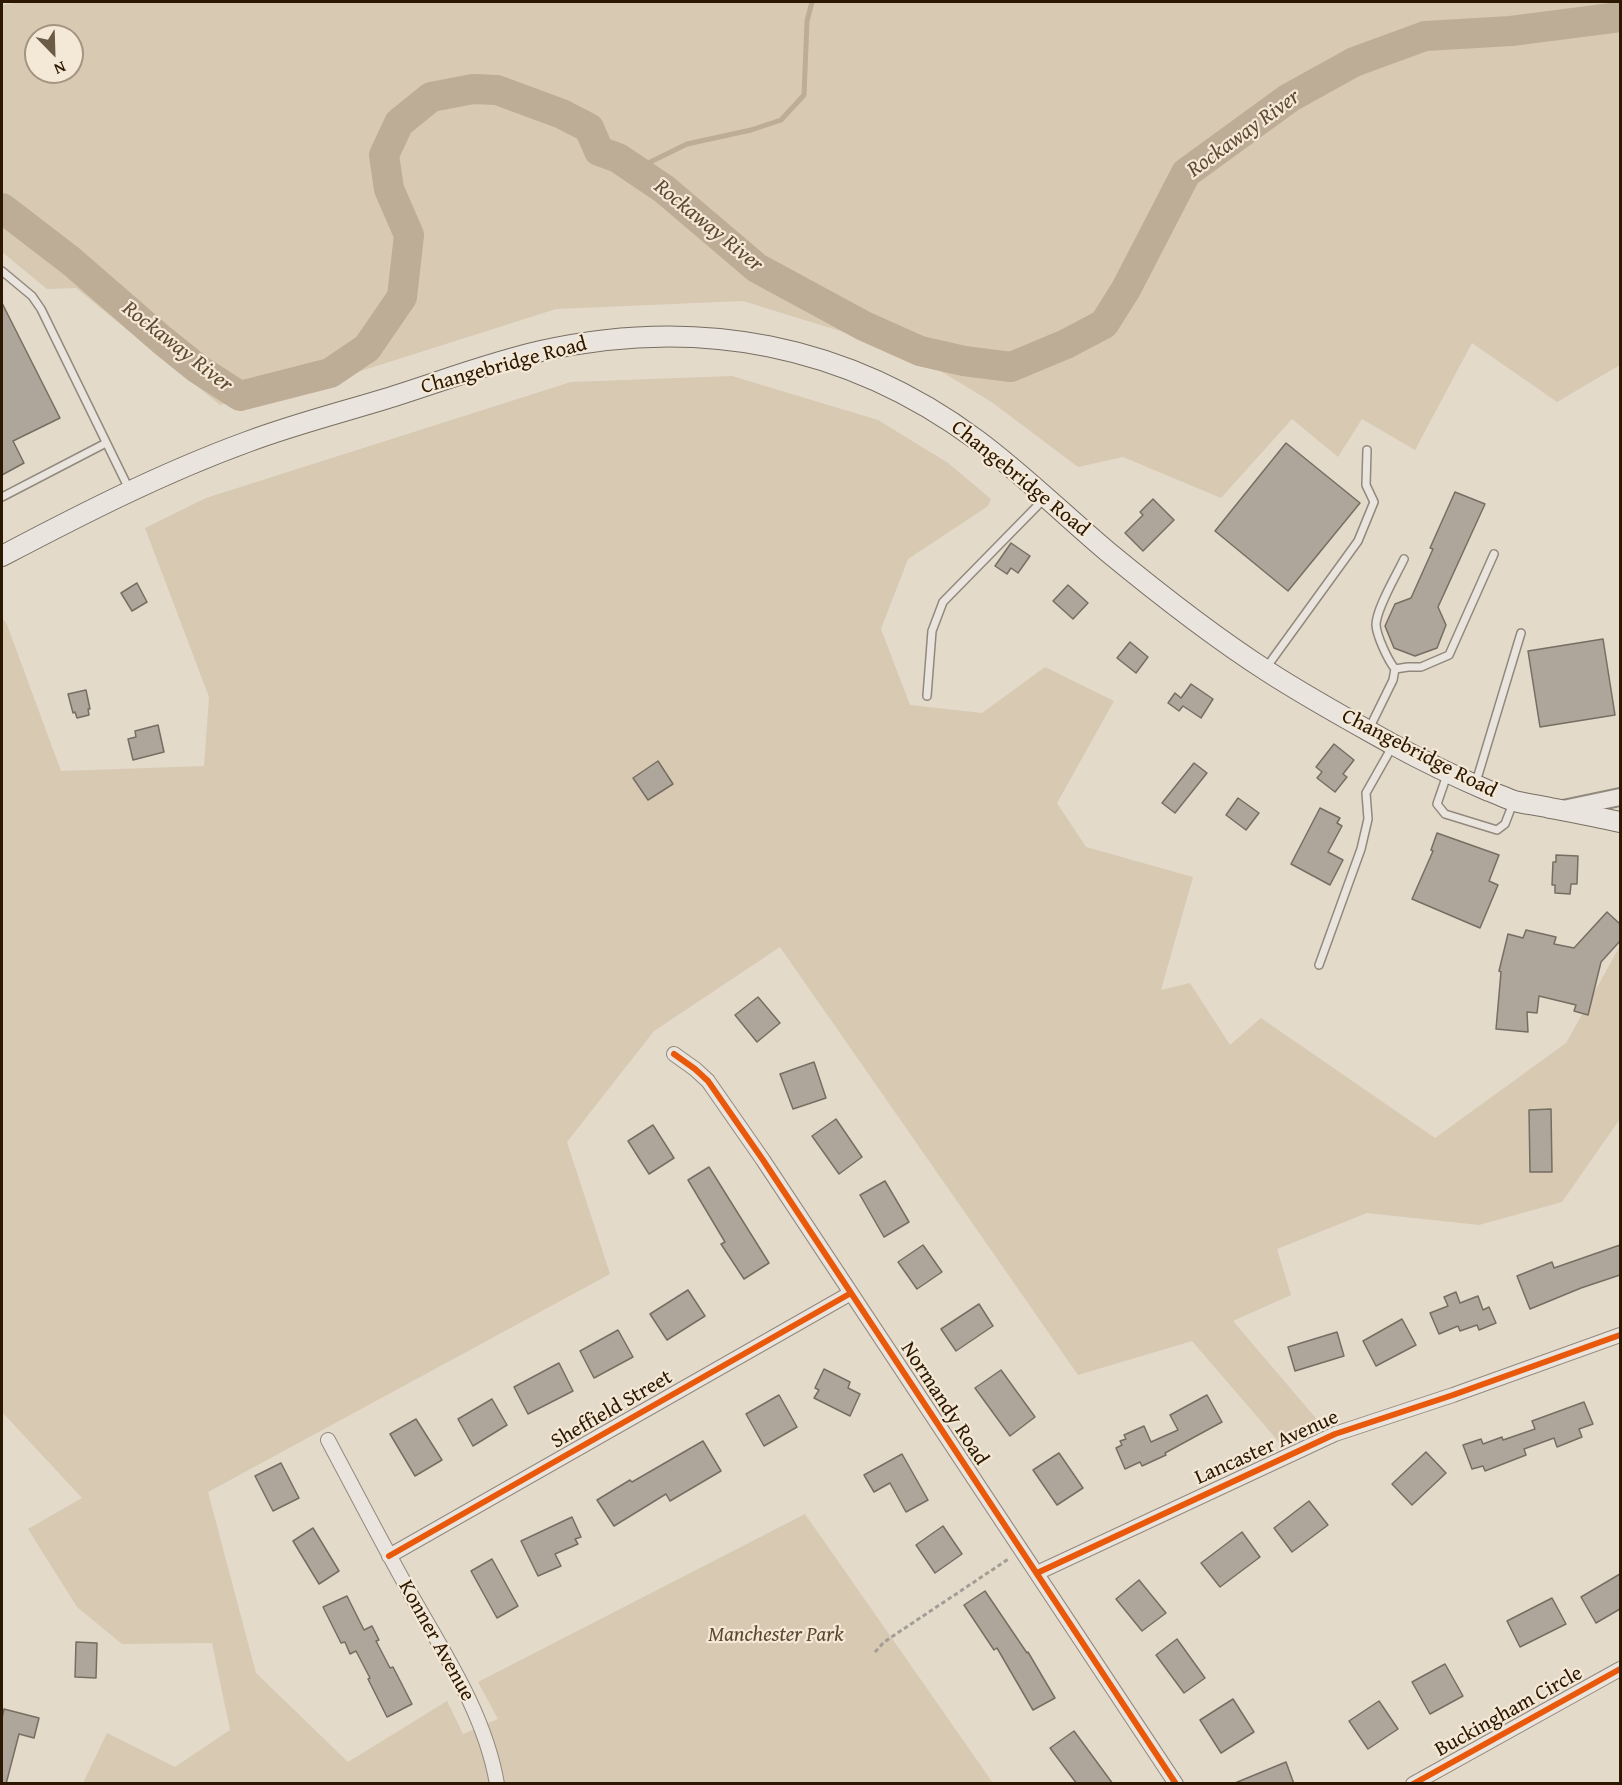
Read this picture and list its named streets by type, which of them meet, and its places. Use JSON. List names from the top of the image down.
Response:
{
  "streets": {
    "main road": ["Changebridge Road"],
    "street": [
      "Normandy Road",
      "Sheffield Street",
      "Lancaster Avenue",
      "Konner Avenue",
      "Buckingham Circle"
    ]
  },
  "crossings": [
    ["Normandy Road", "Sheffield Street"],
    ["Normandy Road", "Lancaster Avenue"],
    ["Sheffield Street", "Konner Avenue"]
  ],
  "water": ["Rockaway River"],
  "parks": ["Manchester Park"],
  "north": "bottom right"
}
